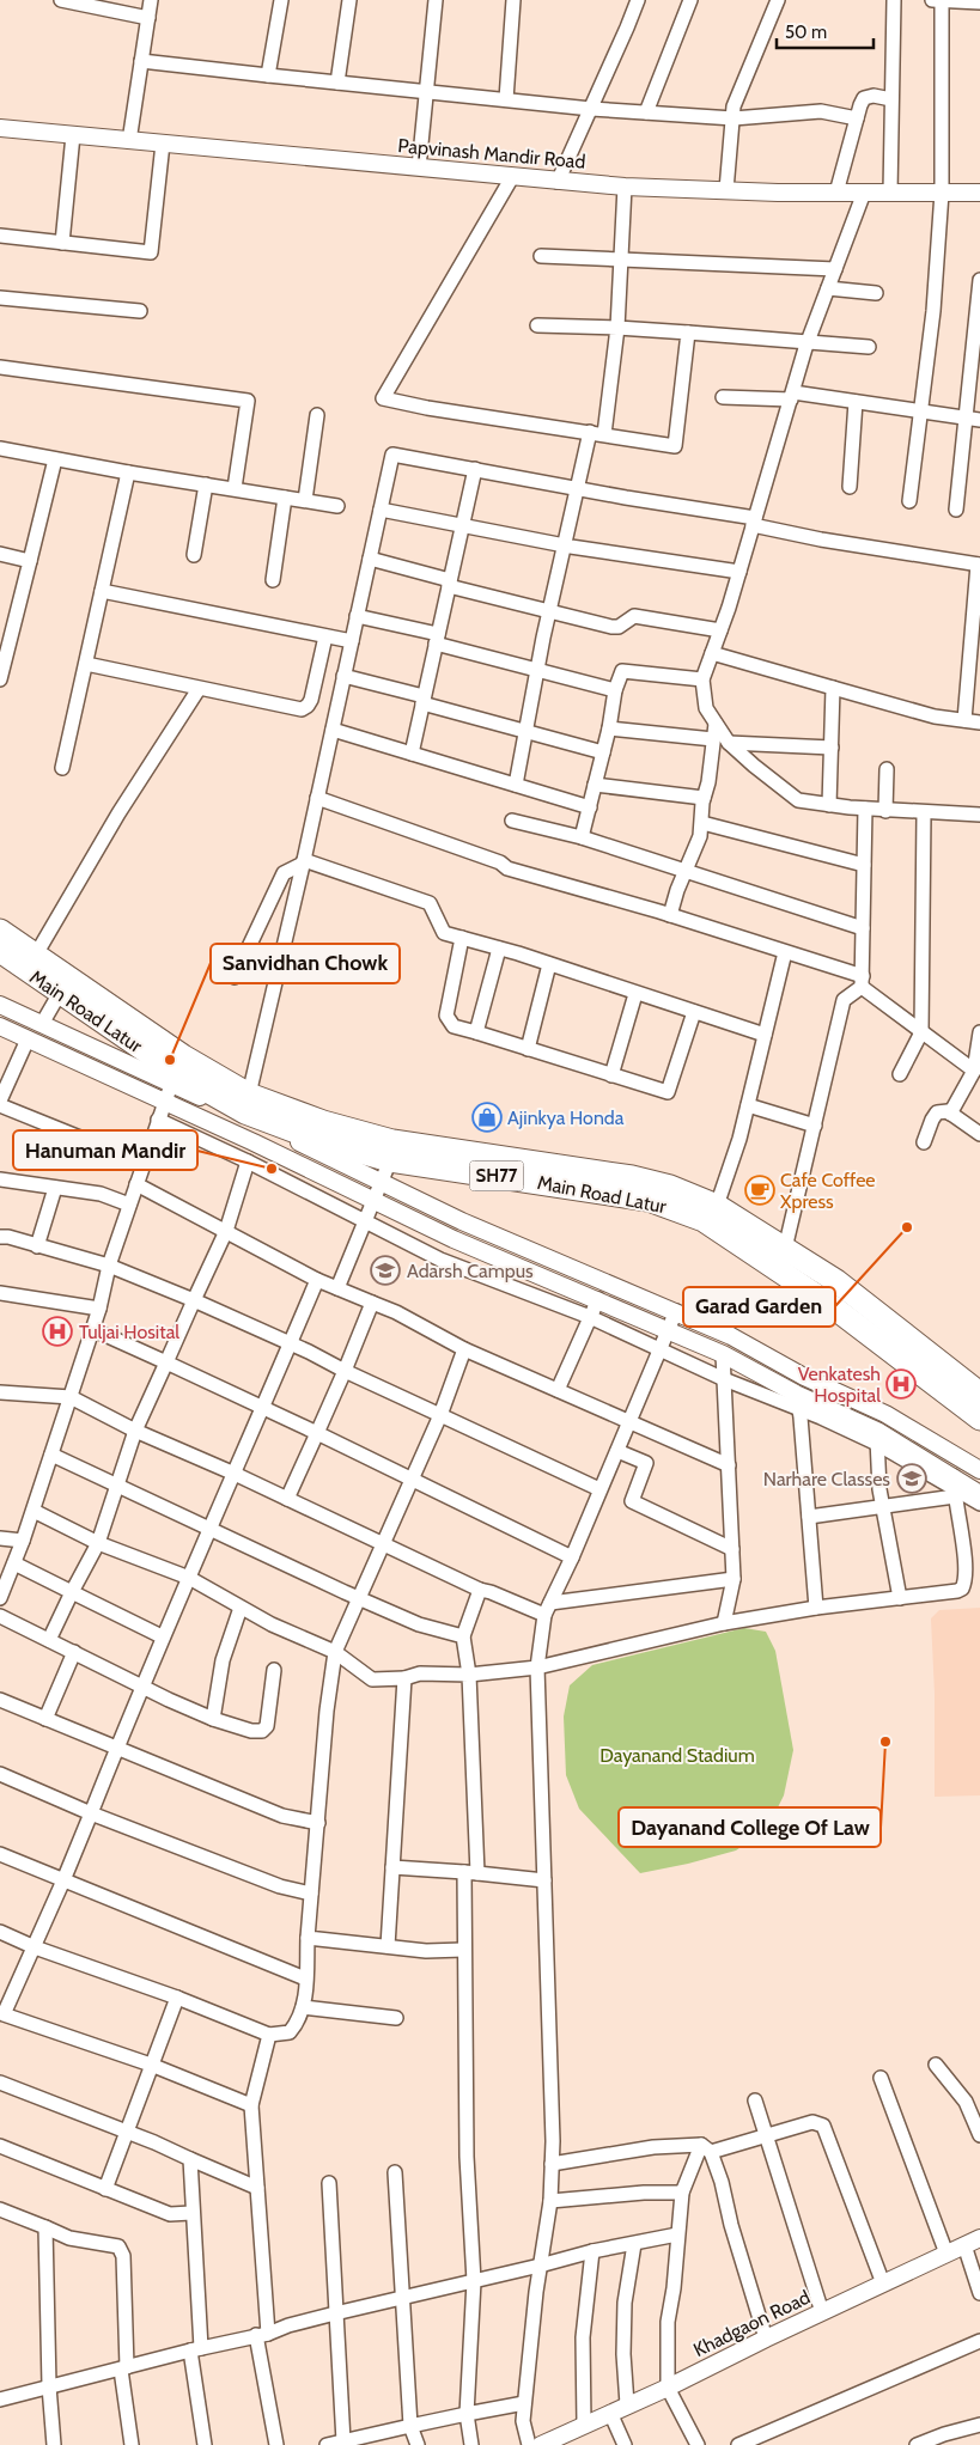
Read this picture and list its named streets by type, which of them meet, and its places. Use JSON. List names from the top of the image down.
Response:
{
  "streets": {
    "main road": ["Main Road Latur", "SH77"],
    "street": ["Papvinash Mandir Road", "Khadgaon Road"]
  },
  "parks": ["Dayanand Stadium"],
  "places": {
    "other": [
      "Sanvidhan Chowk",
      "Hanuman Mandir",
      "Garad Garden",
      "Dayanand College Of Law"
    ],
    "shop": ["Ajinkya Honda"],
    "cafe": ["Cafe Coffee Xpress"],
    "school or university": ["Adarsh Campus", "Narhare Classes"],
    "hospital": ["Tuljai Hosital", "Venkatesh Hospital"]
  },
  "scale_bar": "50 m"
}
